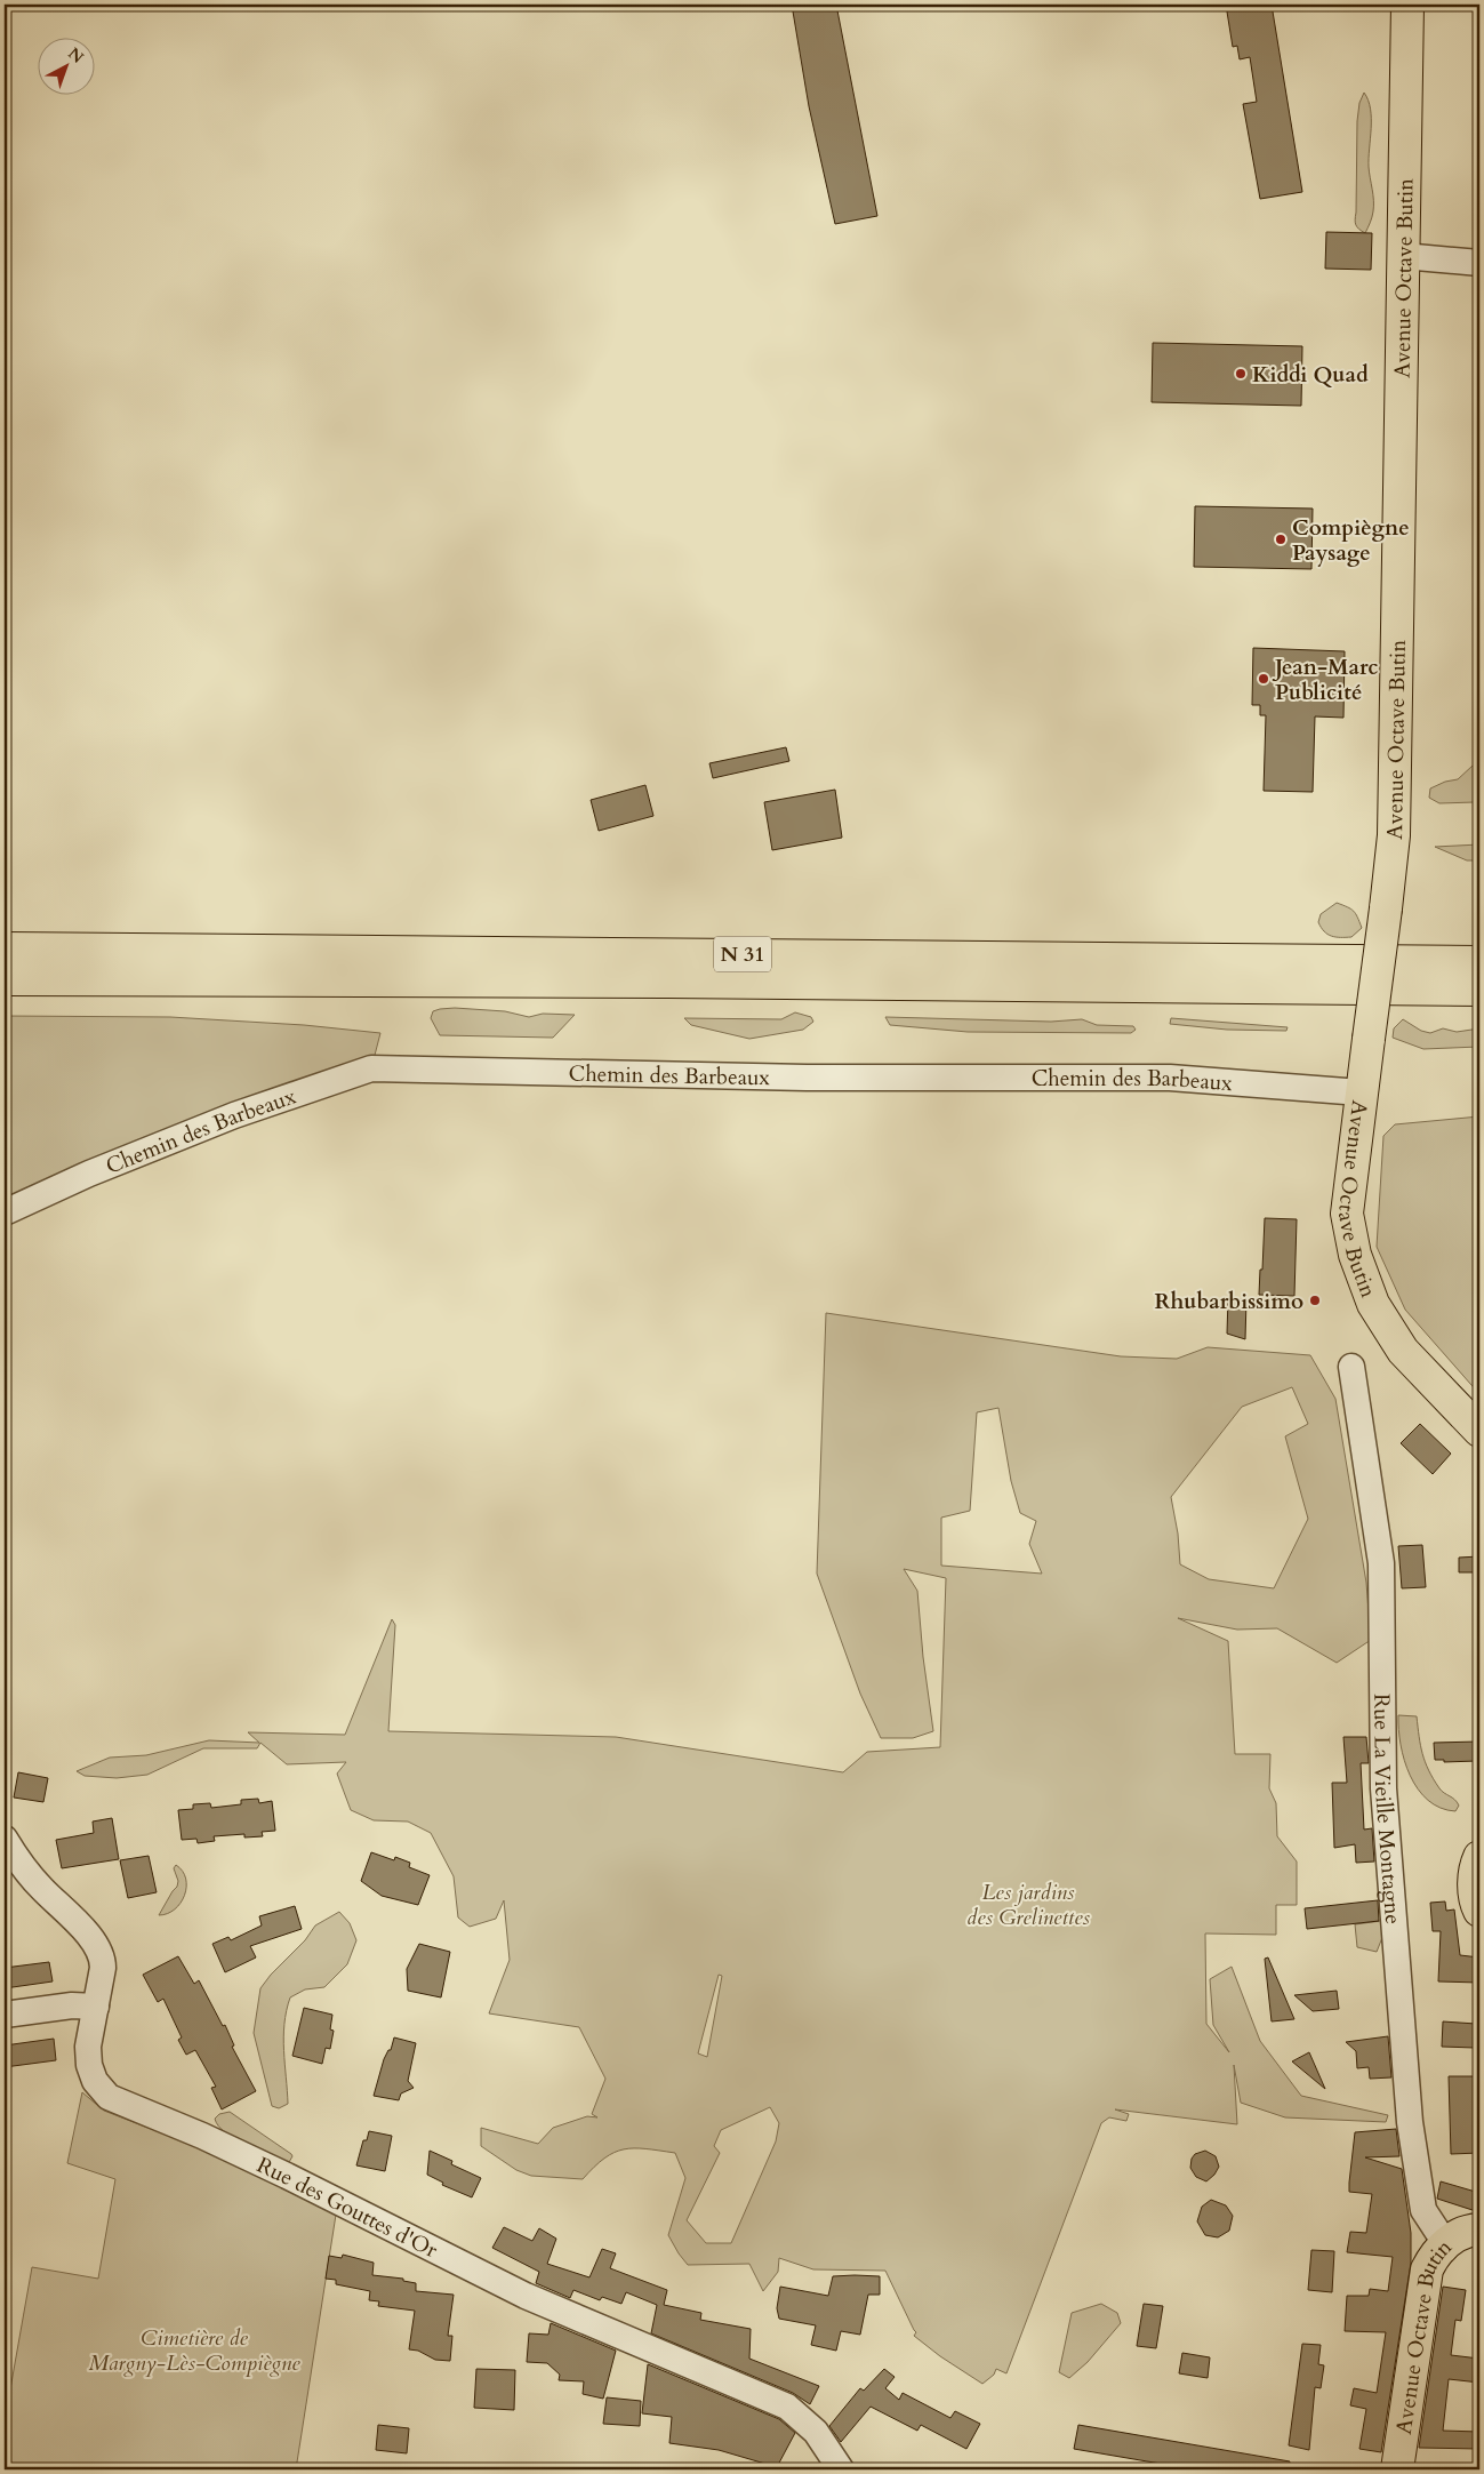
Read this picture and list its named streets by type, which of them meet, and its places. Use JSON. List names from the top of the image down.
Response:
{
  "streets": {
    "main road": ["Avenue Octave Butin", "N 31"],
    "street": ["Chemin des Barbeaux", "Rue La Vieille Montagne", "Rue des Gouttes d'Or"]
  },
  "crossings": [
    ["Avenue Octave Butin", "Chemin des Barbeaux"],
    ["Avenue Octave Butin", "Rue La Vieille Montagne"]
  ],
  "parks": ["Les jardins des Grelinettes", "Cimetière de Margny-Lès-Compiègne"],
  "places": [
    "Kiddi Quad",
    "Compiègne Paysage",
    "Jean-Marc Publicité",
    "Rhubarbissimo"
  ],
  "north": "top right"
}
